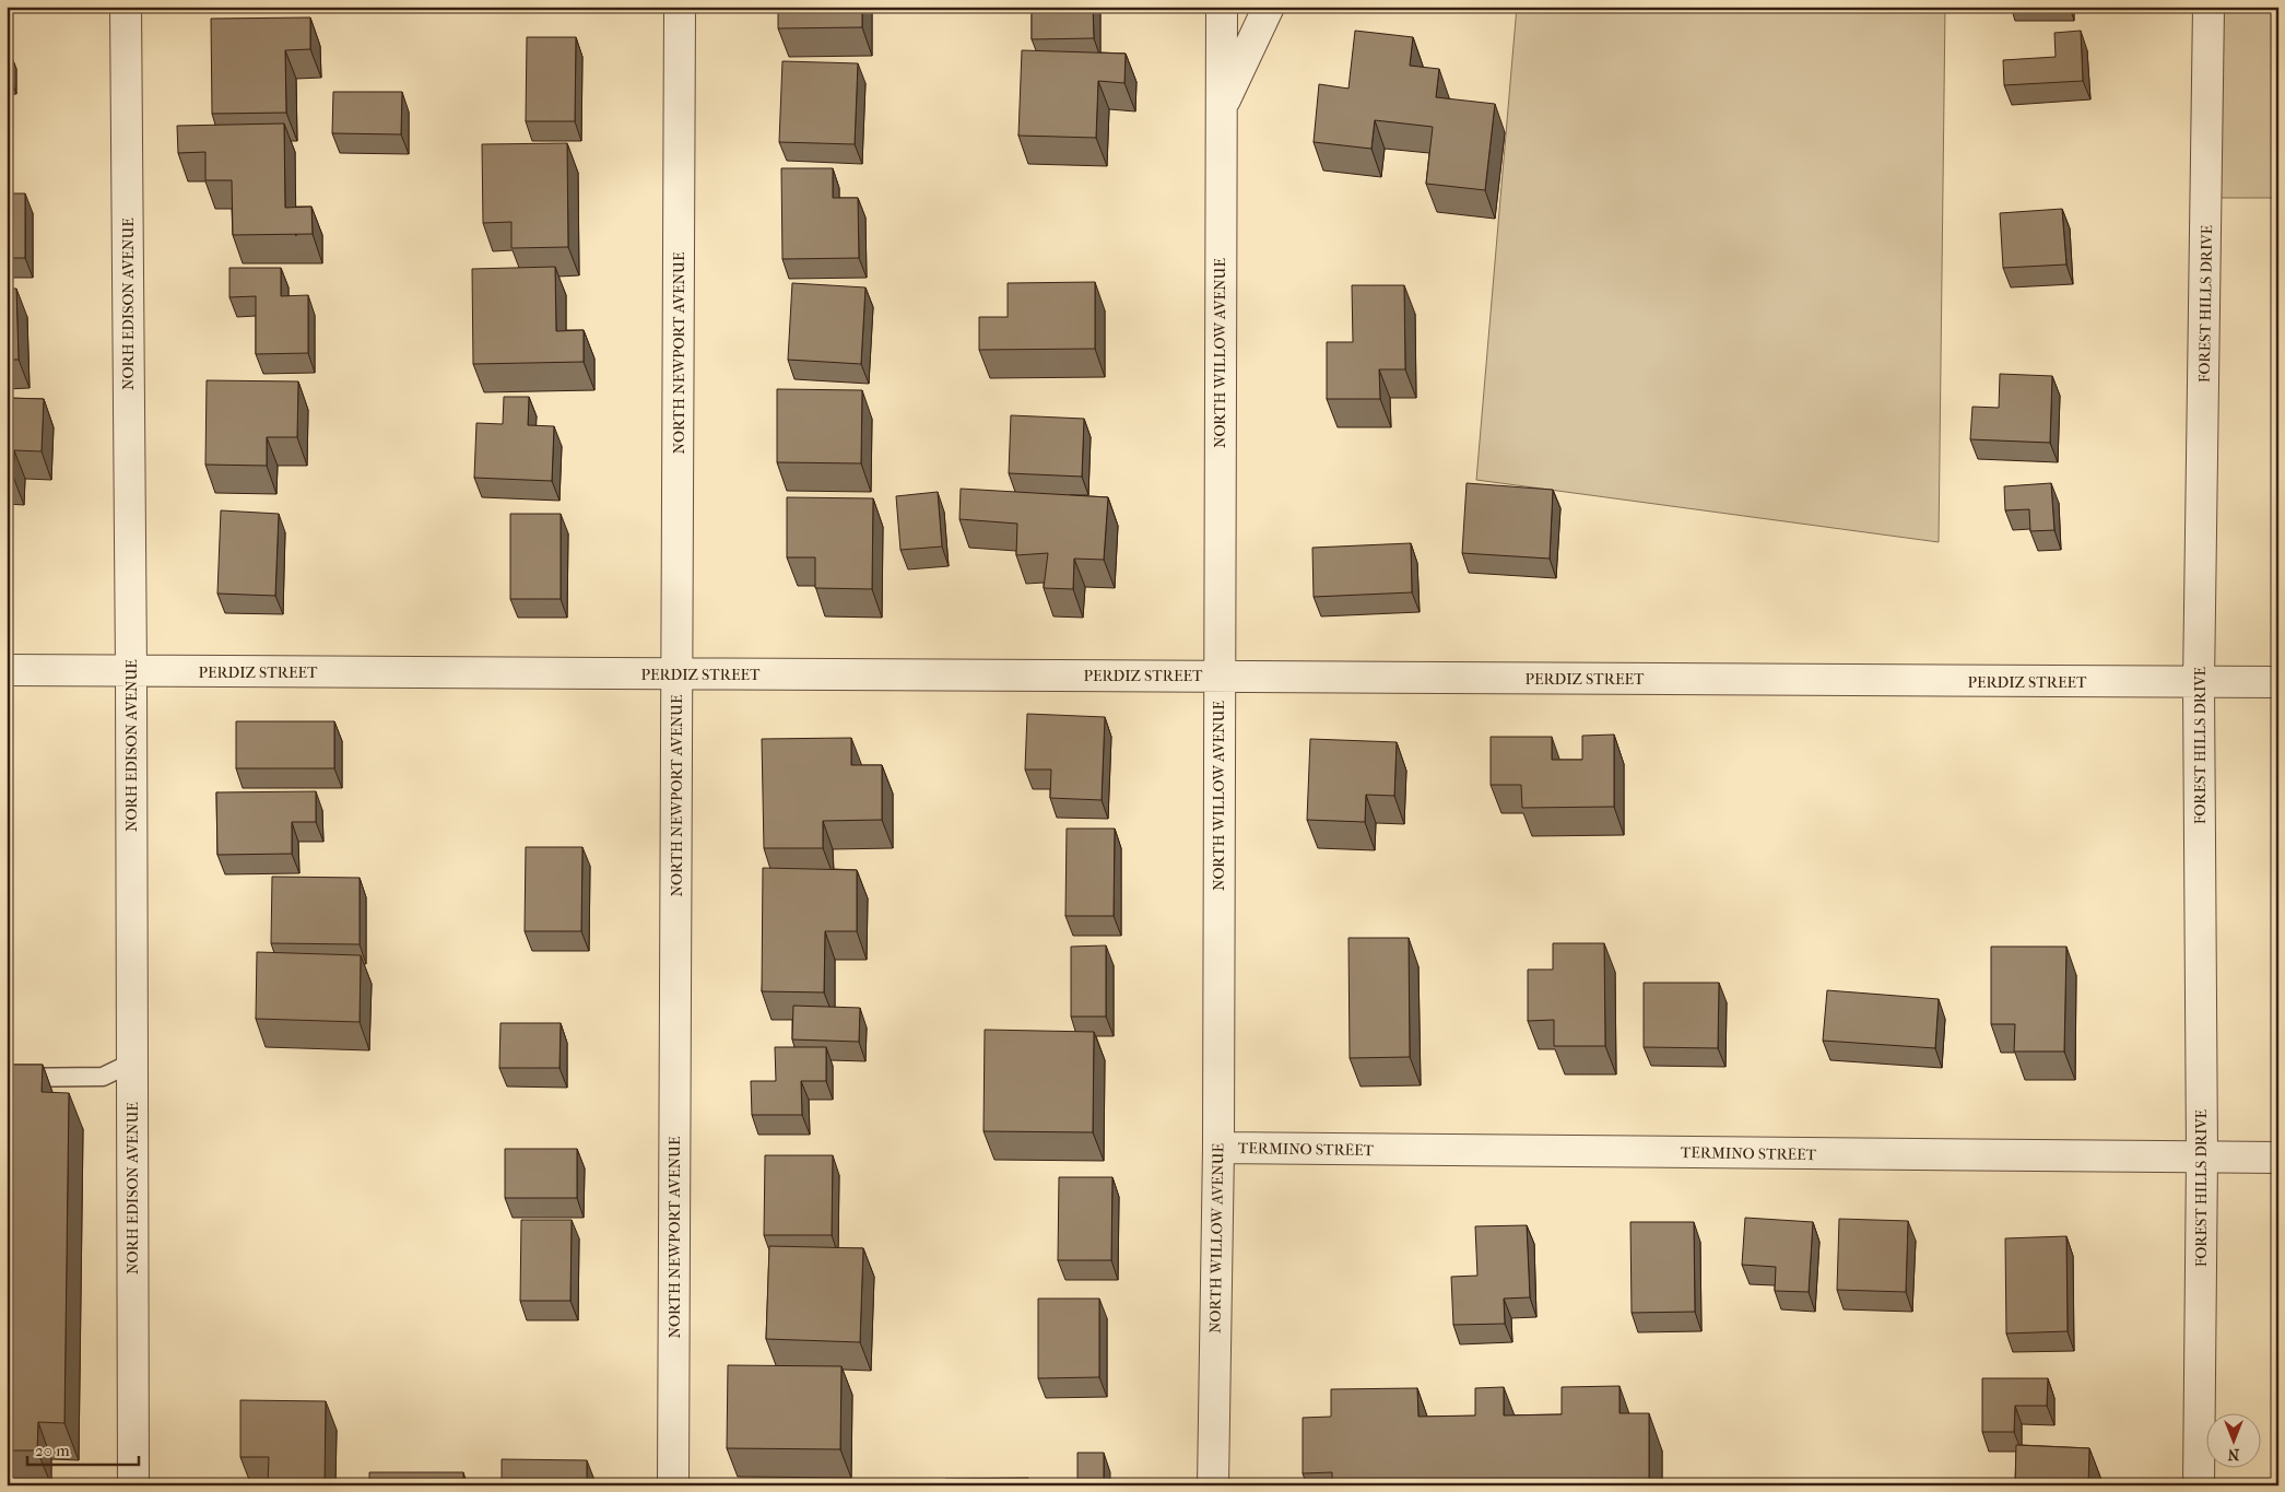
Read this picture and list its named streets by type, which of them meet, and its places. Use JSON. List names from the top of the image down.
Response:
{
  "streets": {
    "street": [
      "NORH EDISON AVENUE",
      "FOREST HILLS DRIVE",
      "NORTH NEWPORT AVENUE",
      "NORTH WILLOW AVENUE",
      "PERDIZ STREET",
      "TERMINO STREET"
    ]
  },
  "crossings": [
    ["NORH EDISON AVENUE", "PERDIZ STREET"],
    ["FOREST HILLS DRIVE", "PERDIZ STREET"],
    ["FOREST HILLS DRIVE", "TERMINO STREET"],
    ["NORTH NEWPORT AVENUE", "PERDIZ STREET"],
    ["NORTH WILLOW AVENUE", "PERDIZ STREET"],
    ["NORTH WILLOW AVENUE", "TERMINO STREET"]
  ],
  "scale_bar": "20 m",
  "north": "bottom"
}
